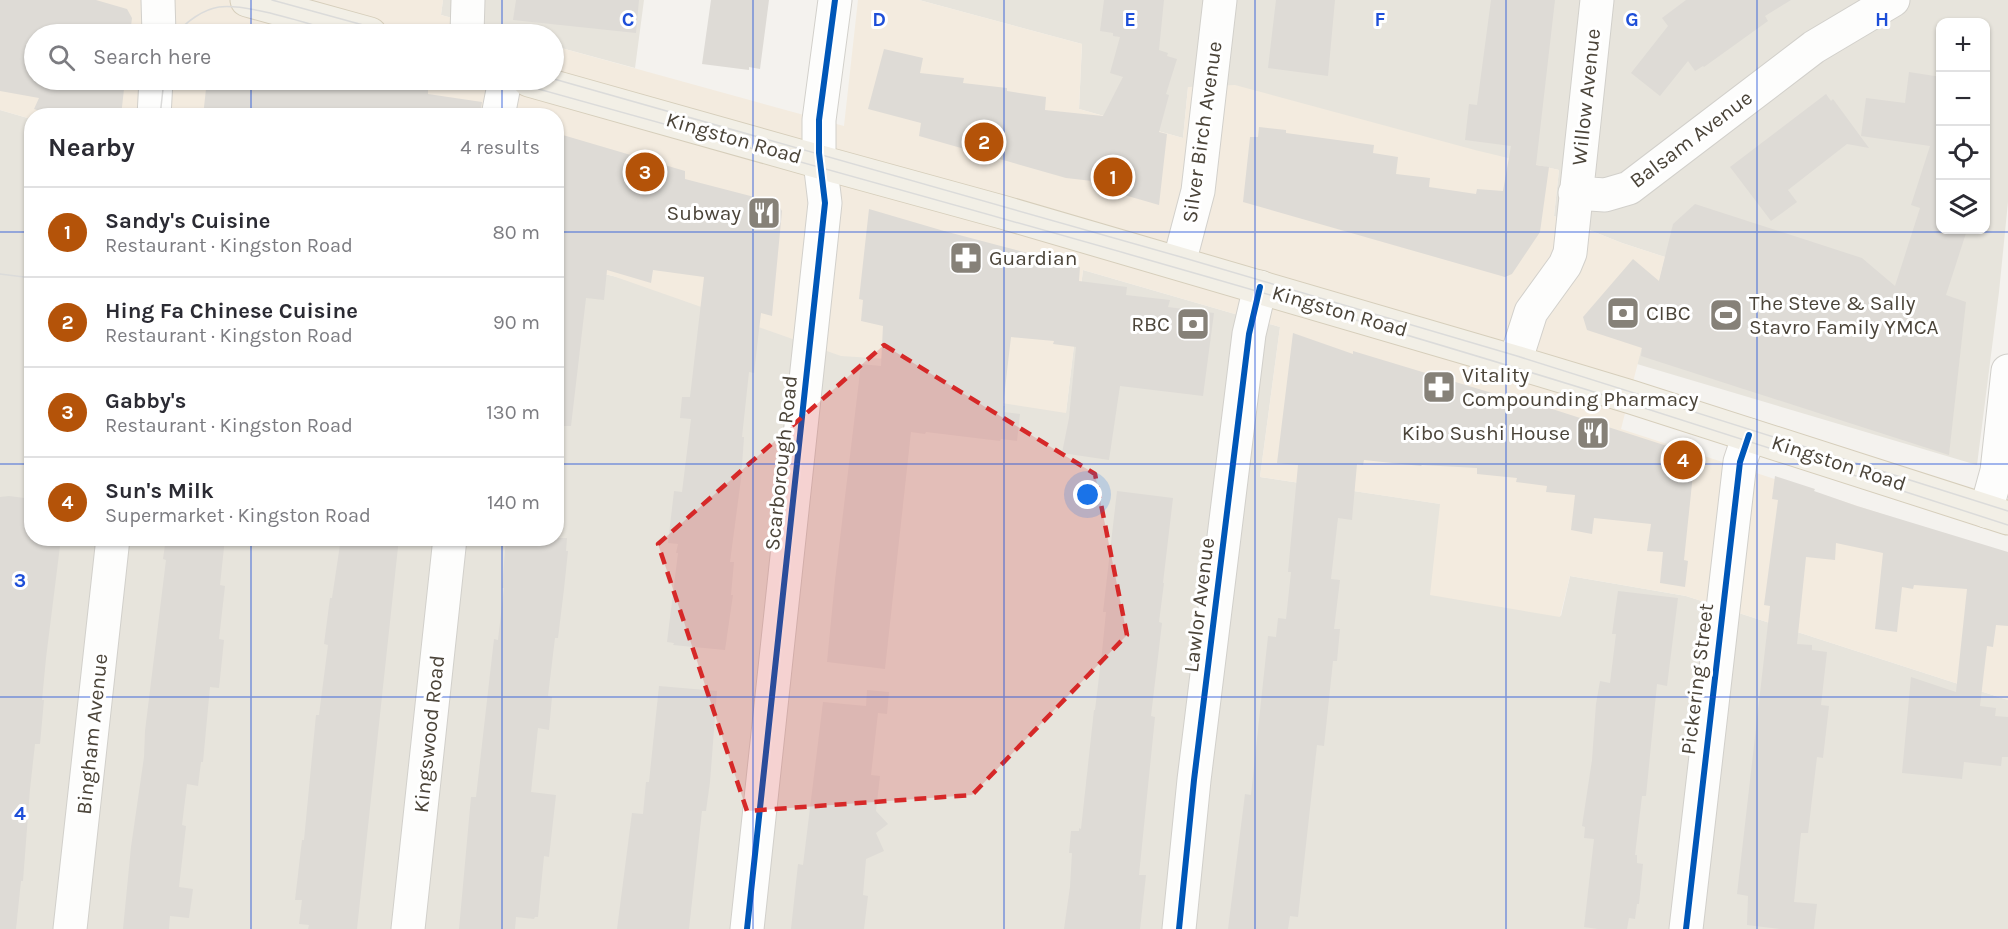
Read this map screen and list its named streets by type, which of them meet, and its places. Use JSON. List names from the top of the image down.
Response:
{
  "streets": {
    "main road": ["Kingston Road"],
    "street": [
      "Willow Avenue",
      "Silver Birch Avenue",
      "Balsam Avenue",
      "Scarborough Road",
      "Lawlor Avenue",
      "Pickering Street",
      "Bingham Avenue",
      "Kingswood Road"
    ]
  },
  "crossings": [
    ["Willow Avenue", "Balsam Avenue"],
    ["Silver Birch Avenue", "Kingston Road"],
    ["Kingston Road", "Scarborough Road"],
    ["Kingston Road", "Lawlor Avenue"],
    ["Kingston Road", "Pickering Street"]
  ],
  "places": {
    "restaurant": ["Subway", "Kibo Sushi House"],
    "pharmacy": ["Guardian", "Vitality Compounding Pharmacy"],
    "bank": ["CIBC", "RBC"],
    "sports": ["The Steve & Sally Stavro Family YMCA"]
  },
  "page": {
    "map_buttons": ["+", "−"],
    "search": "Search here",
    "heading": ["Nearby", "4 results"],
    "pins": [
      "2",
      "3",
      "1",
      "4"
    ],
    "list": [
      {
        "mark": "1",
        "name": "Sandy's Cuisine",
        "note": "Restaurant · Kingston Road",
        "value": "80 m"
      },
      {
        "mark": "2",
        "name": "Hing Fa Chinese Cuisine",
        "note": "Restaurant · Kingston Road",
        "value": "90 m"
      },
      {
        "mark": "3",
        "name": "Gabby's",
        "note": "Restaurant · Kingston Road",
        "value": "130 m"
      },
      {
        "mark": "4",
        "name": "Sun's Milk",
        "note": "Supermarket · Kingston Road",
        "value": "140 m"
      }
    ]
  },
  "grid": {
    "columns": [
      "C",
      "D",
      "E",
      "F",
      "G",
      "H"
    ],
    "rows": ["3", "4"]
  }
}
